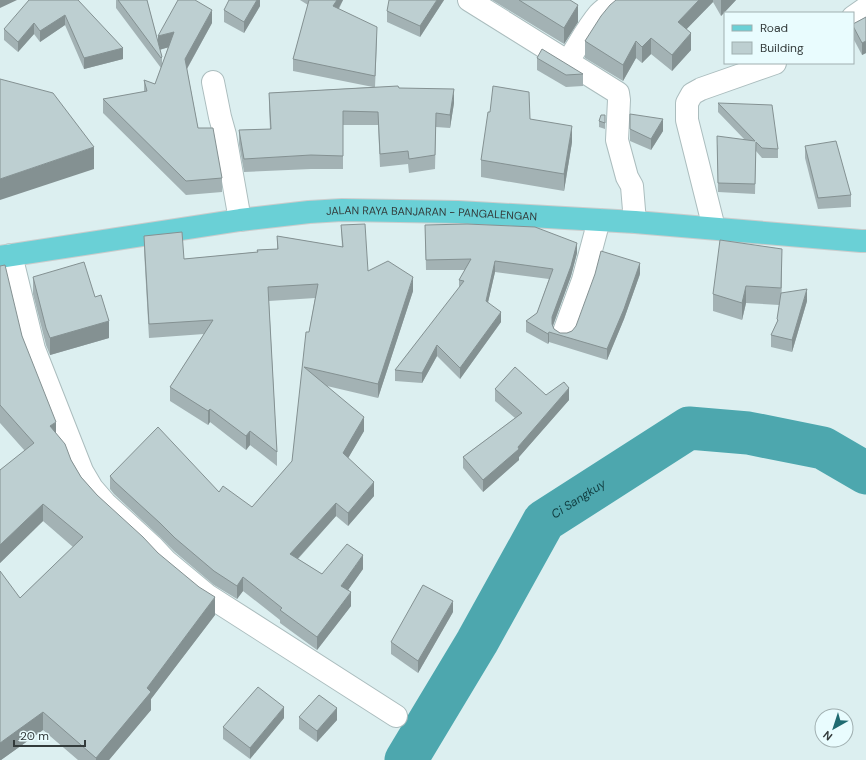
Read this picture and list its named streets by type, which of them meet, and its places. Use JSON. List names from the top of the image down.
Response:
{
  "streets": {
    "main road": ["JALAN RAYA BANJARAN - PANGALENGAN"]
  },
  "water": ["Ci Sangkuy"],
  "legend": ["Road", "Building"],
  "scale_bar": "20 m",
  "north": "bottom left"
}
